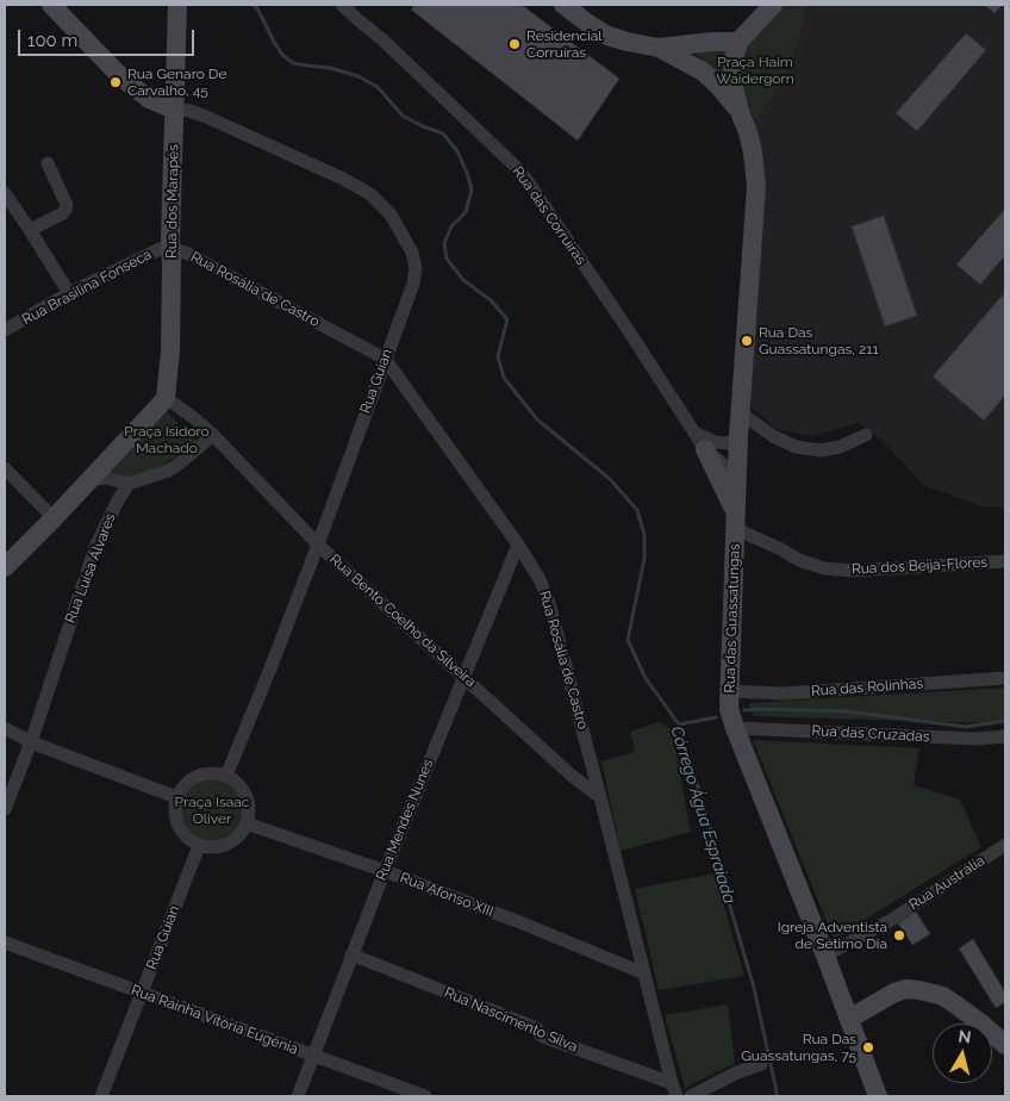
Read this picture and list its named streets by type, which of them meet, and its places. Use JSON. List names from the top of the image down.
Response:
{
  "streets": {
    "street": [
      "Rua dos Marapés",
      "Rua das Corruiras",
      "Rua Brasilina Fonseca",
      "Rua Rosália de Castro",
      "Rua Guian",
      "Rua dos Beija-Flores",
      "Rua Luísa Álvares",
      "Rua das Guassatungas",
      "Rua Bento Coelho da Silveira",
      "Rua das Rolinhas",
      "Rua das Cruzadas",
      "Rua Mendes Nunes",
      "Rua Austrália",
      "Rua Afonso XIII",
      "Rua Rainha Vitória Eugênia",
      "Rua Nascimento Silva"
    ]
  },
  "crossings": [
    ["Rua dos Marapés", "Rua Brasilina Fonseca"],
    ["Rua dos Marapés", "Rua Rosália de Castro"],
    ["Rua dos Marapés", "Rua Guian"],
    ["Rua das Corruiras", "Rua das Guassatungas"],
    ["Rua Brasilina Fonseca", "Rua Rosália de Castro"],
    ["Rua Rosália de Castro", "Rua Guian"],
    ["Rua Rosália de Castro", "Rua Bento Coelho da Silveira"],
    ["Rua Rosália de Castro", "Rua Mendes Nunes"],
    ["Rua Rosália de Castro", "Rua Afonso XIII"],
    ["Rua Rosália de Castro", "Rua Nascimento Silva"],
    ["Rua Guian", "Rua Bento Coelho da Silveira"],
    ["Rua Guian", "Rua Afonso XIII"],
    ["Rua Guian", "Rua Rainha Vitória Eugênia"],
    ["Rua dos Beija-Flores", "Rua das Guassatungas"],
    ["Rua das Guassatungas", "Rua das Rolinhas"],
    ["Rua das Guassatungas", "Rua das Cruzadas"],
    ["Rua das Guassatungas", "Rua Austrália"],
    ["Rua Bento Coelho da Silveira", "Rua Mendes Nunes"],
    ["Rua Mendes Nunes", "Rua Afonso XIII"],
    ["Rua Mendes Nunes", "Rua Rainha Vitória Eugênia"],
    ["Rua Mendes Nunes", "Rua Nascimento Silva"]
  ],
  "water": ["Córrego Água Espraiada"],
  "parks": ["Praça Haim Waidergorn", "Praça Isidoro Machado", "Praça Isaac Oliver"],
  "places": [
    "Residencial Corruíras",
    "Rua Genaro De Carvalho, 45",
    "Rua Das Guassatungas, 211",
    "Igreja Adventista de Sétimo Dia",
    "Rua Das Guassatungas, 75"
  ],
  "scale_bar": "100 m",
  "north": "top"
}
